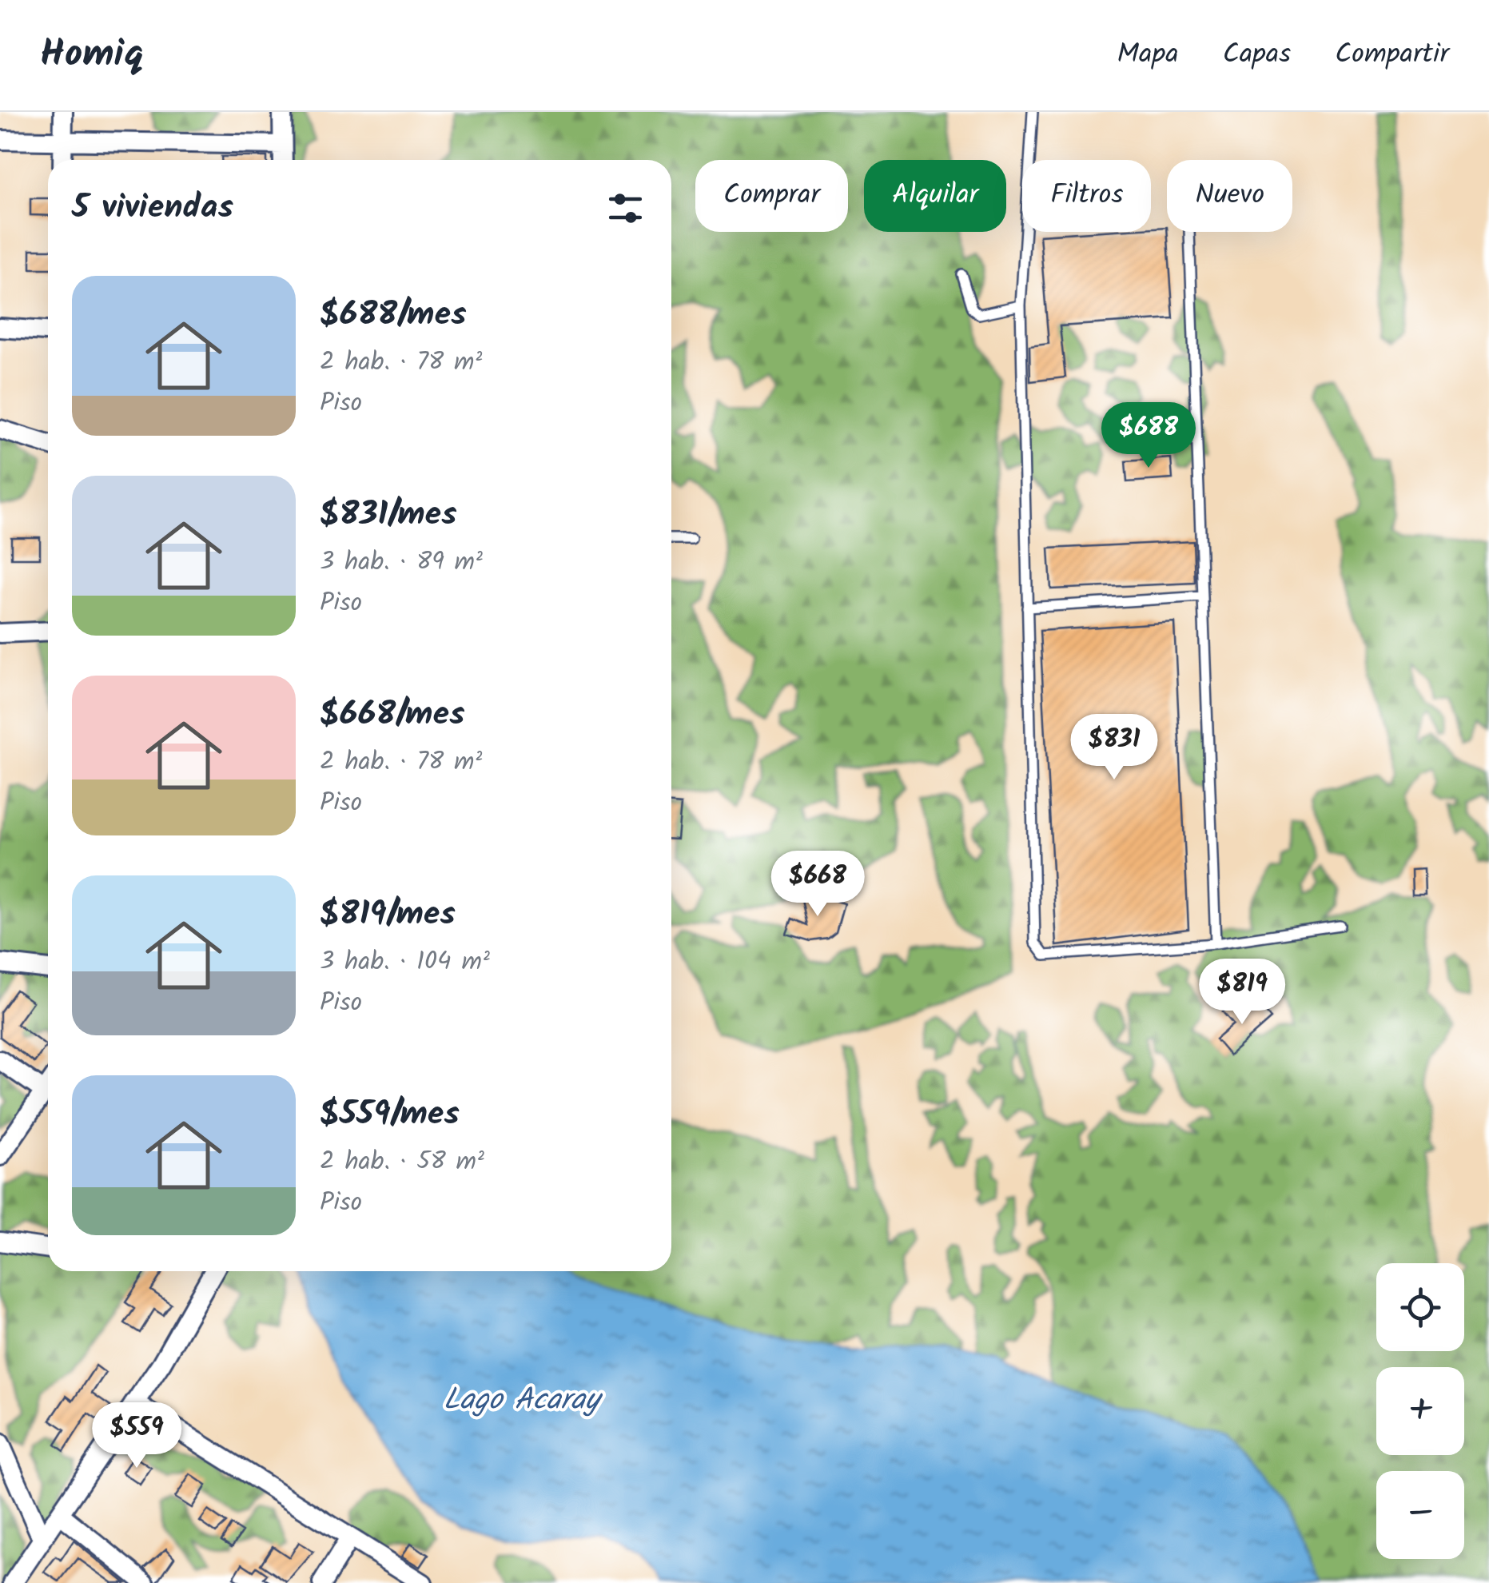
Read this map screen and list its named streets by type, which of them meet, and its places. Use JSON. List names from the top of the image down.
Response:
{
  "water": ["Lago Acaray"],
  "page": {
    "header": "Homiq",
    "nav": ["Mapa", "Capas", "Compartir"],
    "chip": [
      "Comprar",
      "Alquilar",
      "Filtros",
      "Nuevo"
    ],
    "heading": "5 viviendas",
    "list": [
      {
        "name": "$688/mes",
        "note": "2 hab. · 78 m² · Piso"
      },
      {
        "name": "$831/mes",
        "note": "3 hab. · 89 m² · Piso"
      },
      {
        "name": "$668/mes",
        "note": "2 hab. · 78 m² · Piso"
      },
      {
        "name": "$819/mes",
        "note": "3 hab. · 104 m² · Piso"
      },
      {
        "name": "$559/mes",
        "note": "2 hab. · 58 m² · Piso"
      }
    ],
    "price": [
      "$688",
      "$831",
      "$668",
      "$819",
      "$559"
    ],
    "map_buttons": ["+", "−"]
  }
}
